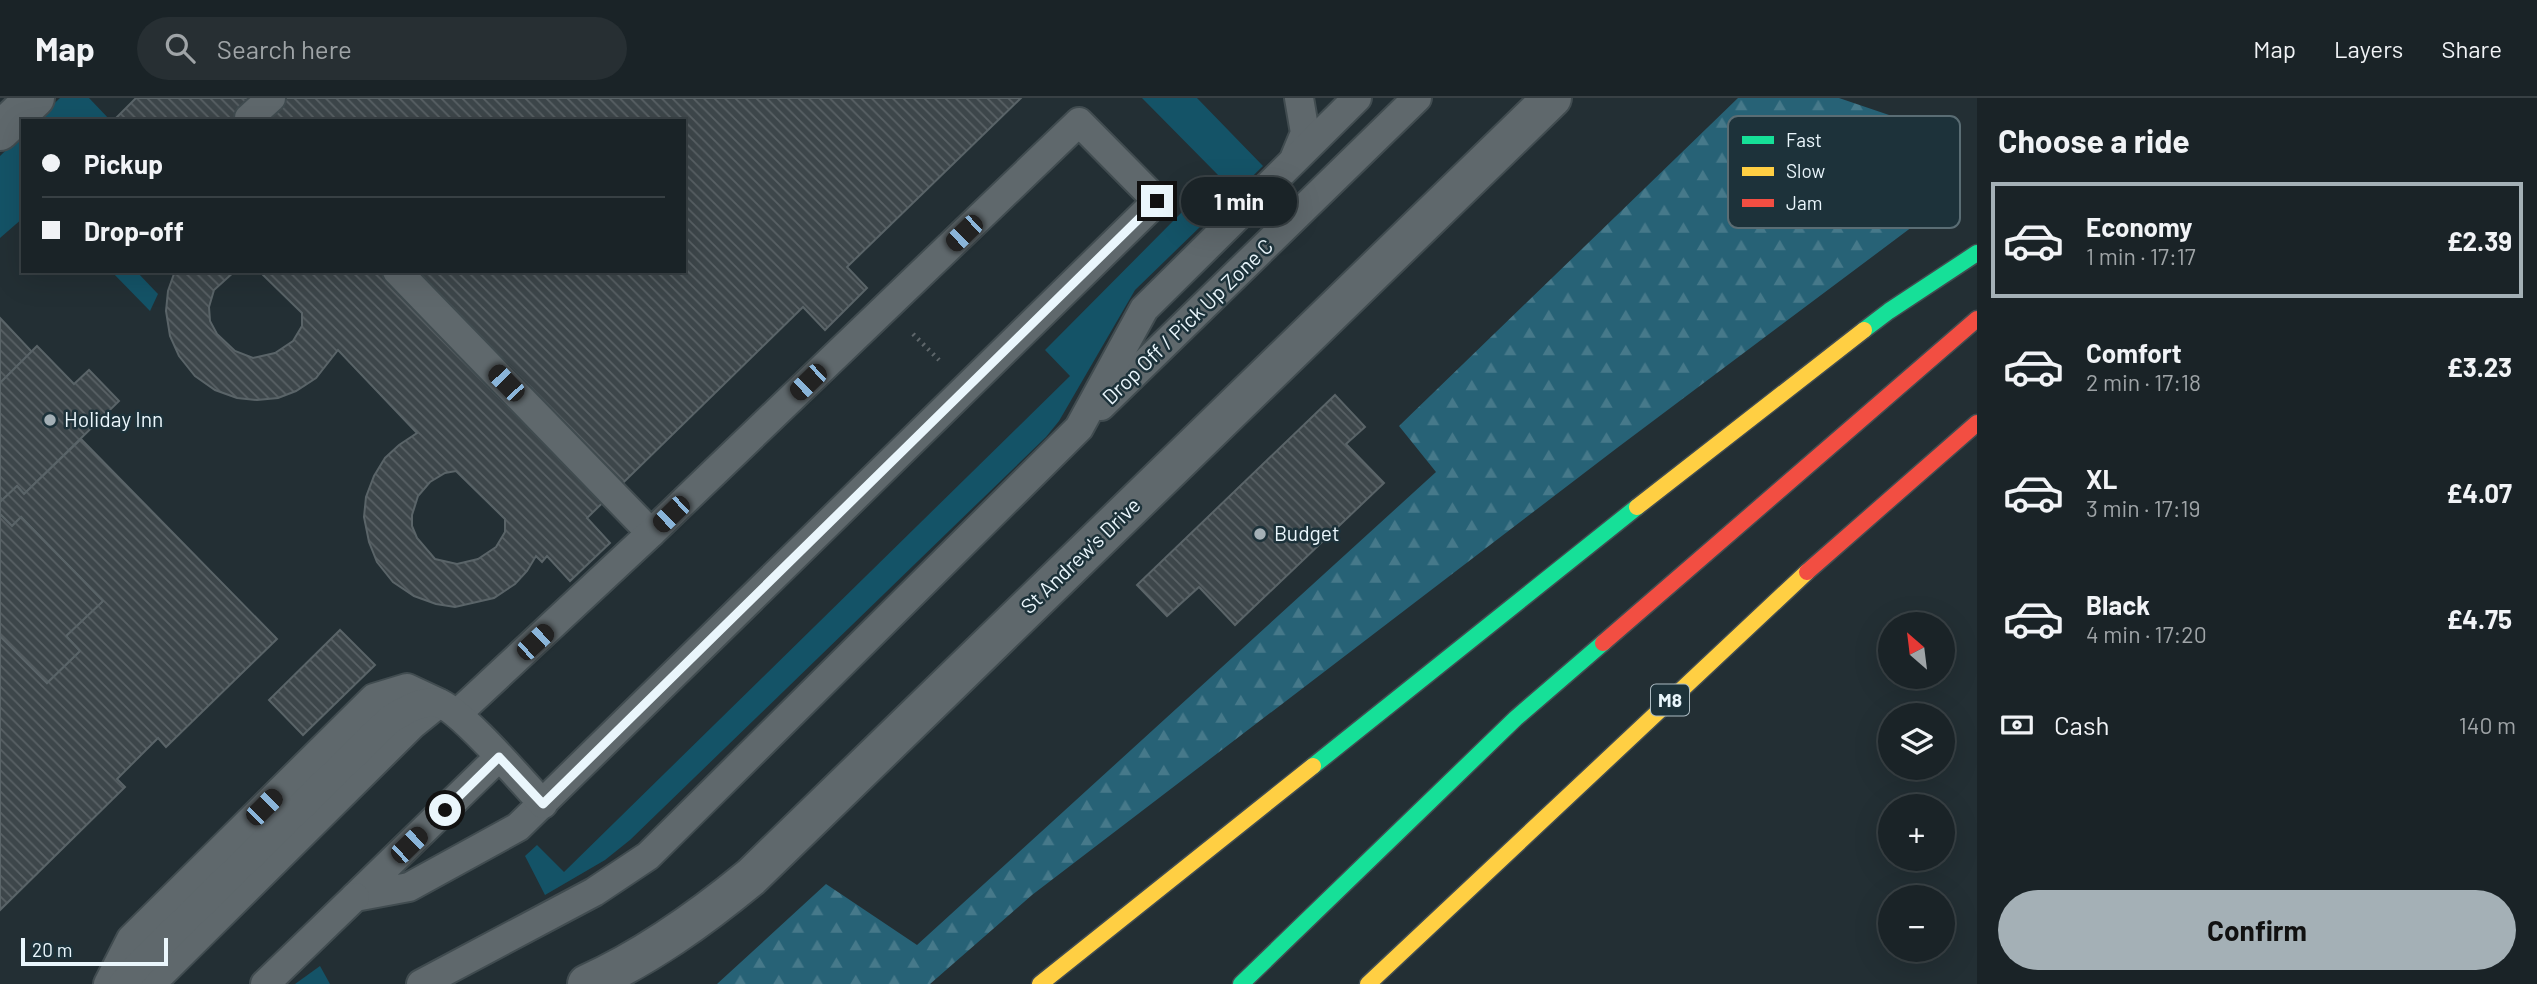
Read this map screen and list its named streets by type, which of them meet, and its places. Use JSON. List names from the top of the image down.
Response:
{
  "streets": {
    "highway": ["M8"],
    "street": ["St Andrew's Drive"],
    "lane": ["Drop Off / Pick Up Zone C"]
  },
  "places": ["Holiday Inn", "Budget"],
  "legend": ["Fast", "Slow", "Jam"],
  "scale_bar": "20 m",
  "north": "top left",
  "page": {
    "header": "Map",
    "search": "Search here",
    "nav": ["Map", "Layers", "Share"],
    "heading": "Choose a ride",
    "banner": ["Pickup", "Drop-off"],
    "bubble": "1 min",
    "list": [
      {
        "name": "Economy",
        "note": "1 min · 17:17",
        "value": "£2.39"
      },
      {
        "name": "Comfort",
        "note": "2 min · 17:18",
        "value": "£3.23"
      },
      {
        "name": "XL",
        "note": "3 min · 17:19",
        "value": "£4.07"
      },
      {
        "name": "Black",
        "note": "4 min · 17:20",
        "value": "£4.75"
      }
    ],
    "map_buttons": ["+", "−"],
    "pay": ["Cash", "140 m"],
    "buttons": "Confirm",
    "scale": "20 m"
  }
}
